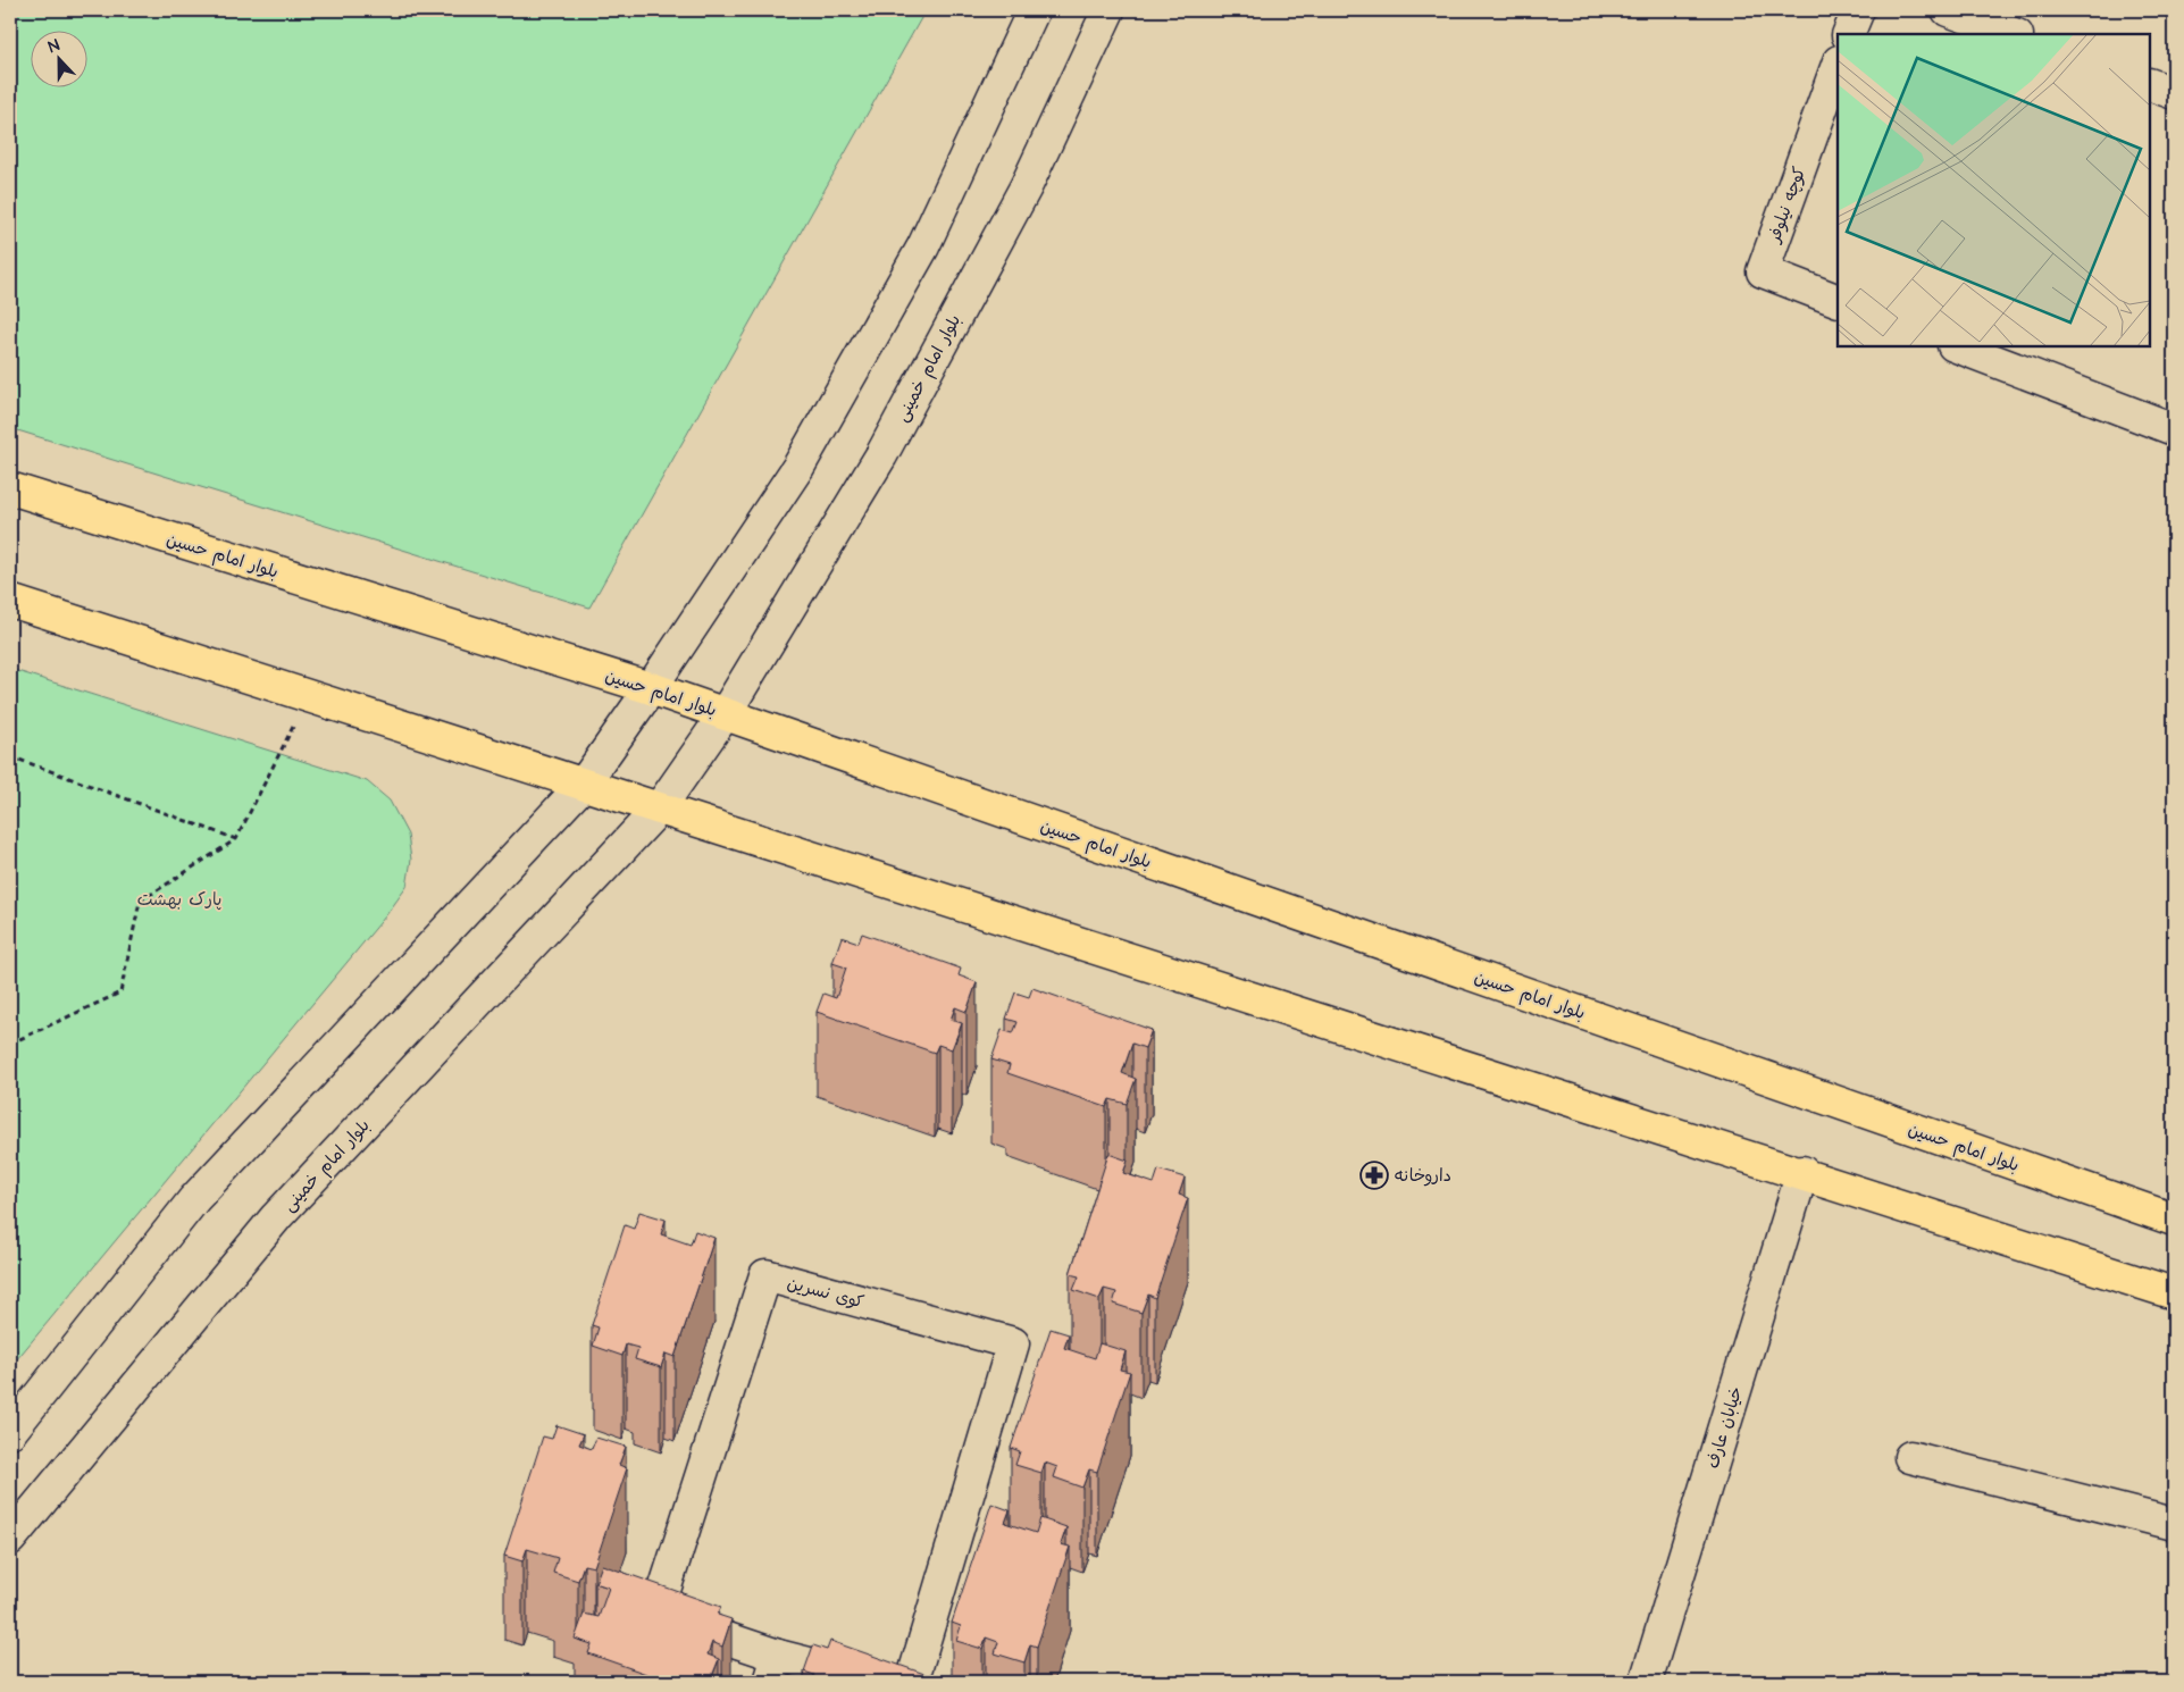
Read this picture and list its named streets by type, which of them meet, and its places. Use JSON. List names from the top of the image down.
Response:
{
  "streets": {
    "main road": ["بلوار امام حسین"],
    "street": [
      "کوچه نیلوفر",
      "بلوار امام خمینی",
      "کوی نسرین",
      "خیابان عارف"
    ]
  },
  "crossings": [
    ["بلوار امام خمینی", "بلوار امام حسین"]
  ],
  "parks": ["پارک بهشت"],
  "places": {
    "pharmacy": ["داروخانه"]
  },
  "north": "top"
}
